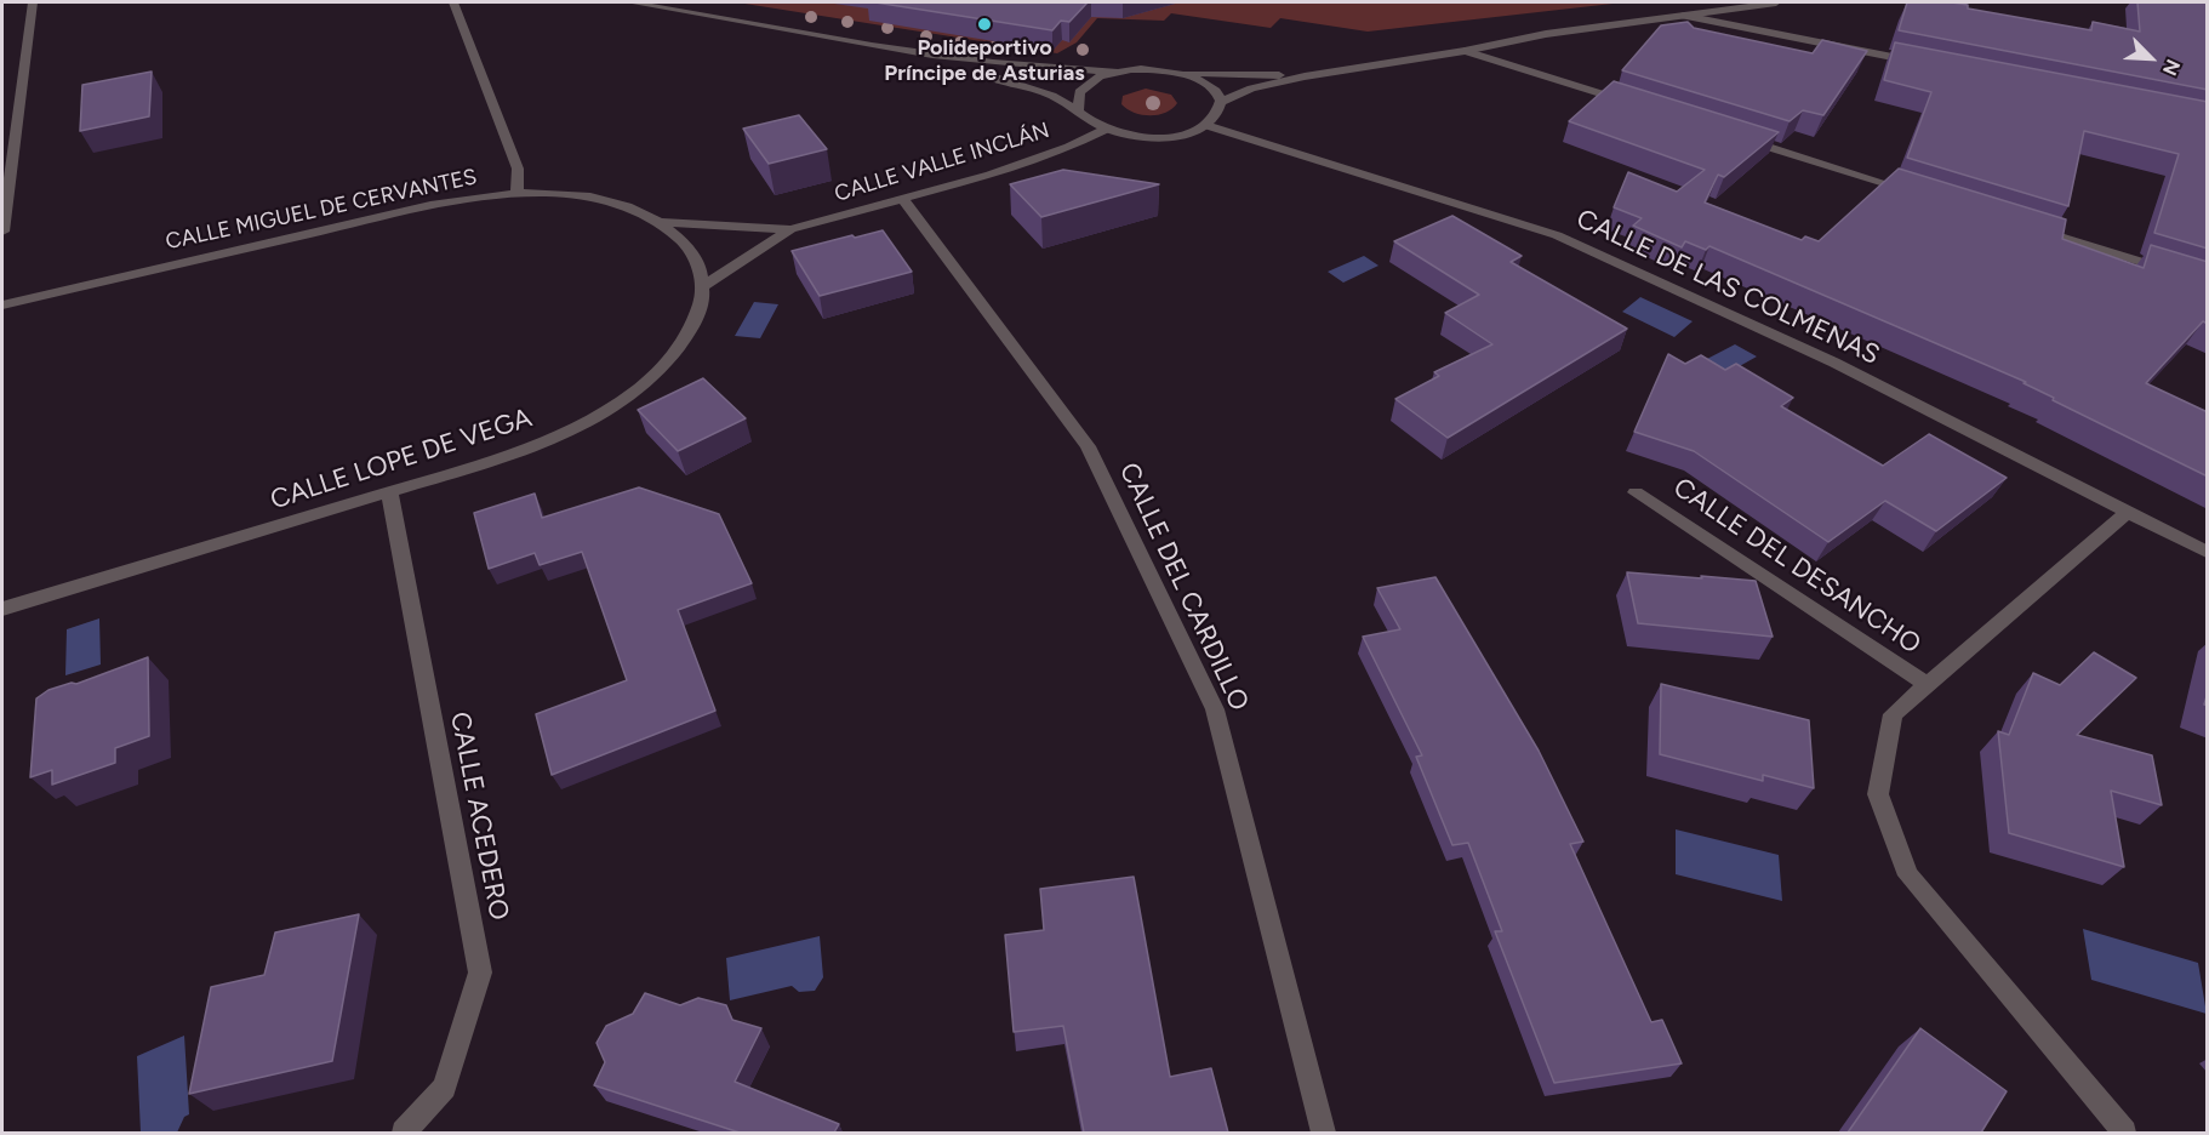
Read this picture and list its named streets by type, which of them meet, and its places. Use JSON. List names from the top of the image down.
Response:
{
  "streets": {
    "street": [
      "CALLE VALLE INCLÁN",
      "CALLE MIGUEL DE CERVANTES",
      "CALLE DE LAS COLMENAS",
      "CALLE LOPE DE VEGA",
      "CALLE DEL DESANCHO",
      "CALLE DEL CARDILLO",
      "CALLE ACEDERO"
    ]
  },
  "crossings": [
    ["CALLE VALLE INCLÁN", "CALLE MIGUEL DE CERVANTES"],
    ["CALLE VALLE INCLÁN", "CALLE LOPE DE VEGA"],
    ["CALLE VALLE INCLÁN", "CALLE DEL CARDILLO"],
    ["CALLE MIGUEL DE CERVANTES", "CALLE LOPE DE VEGA"],
    ["CALLE DE LAS COLMENAS", "CALLE DEL DESANCHO"],
    ["CALLE LOPE DE VEGA", "CALLE ACEDERO"]
  ],
  "places": ["Polideportivo Príncipe de Asturias"],
  "north": "bottom right"
}
